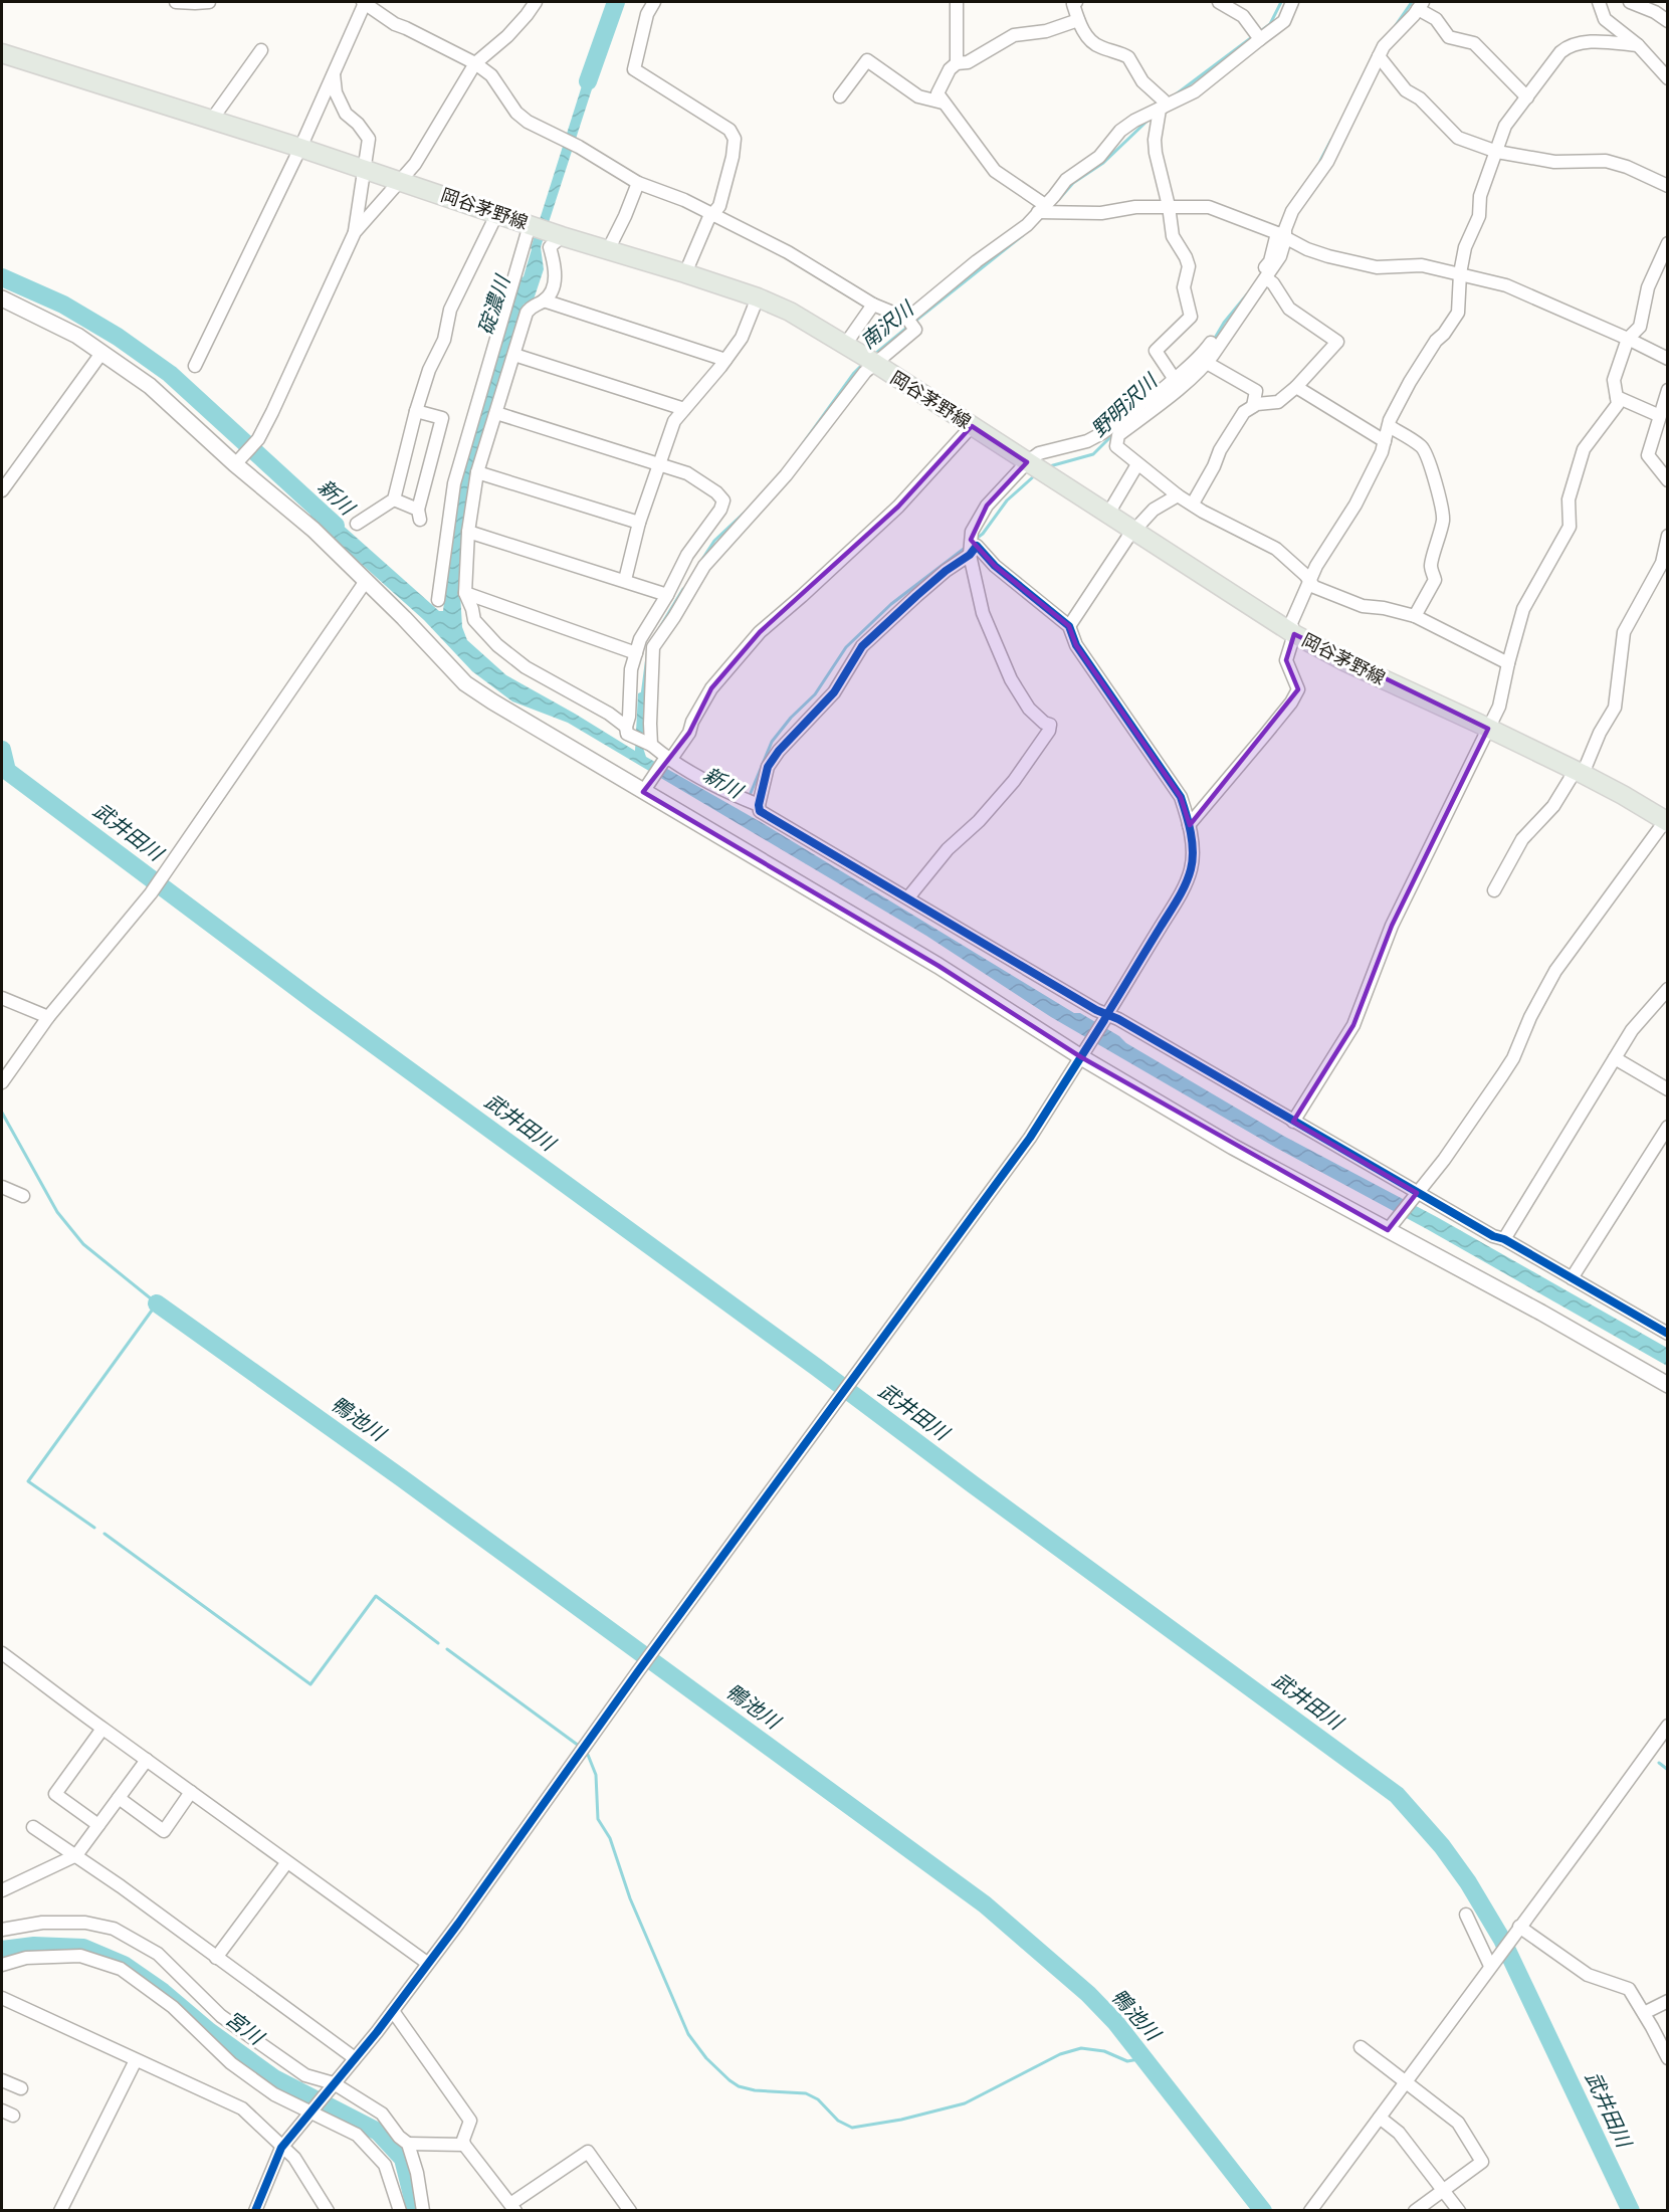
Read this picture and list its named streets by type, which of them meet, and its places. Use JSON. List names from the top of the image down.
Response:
{
  "streets": {
    "main road": ["岡谷茅野線"]
  },
  "water": [
    "碇濃川",
    "南沢川",
    "野明沢川",
    "新川",
    "武井田川",
    "鴨池川",
    "宮川"
  ]
}
